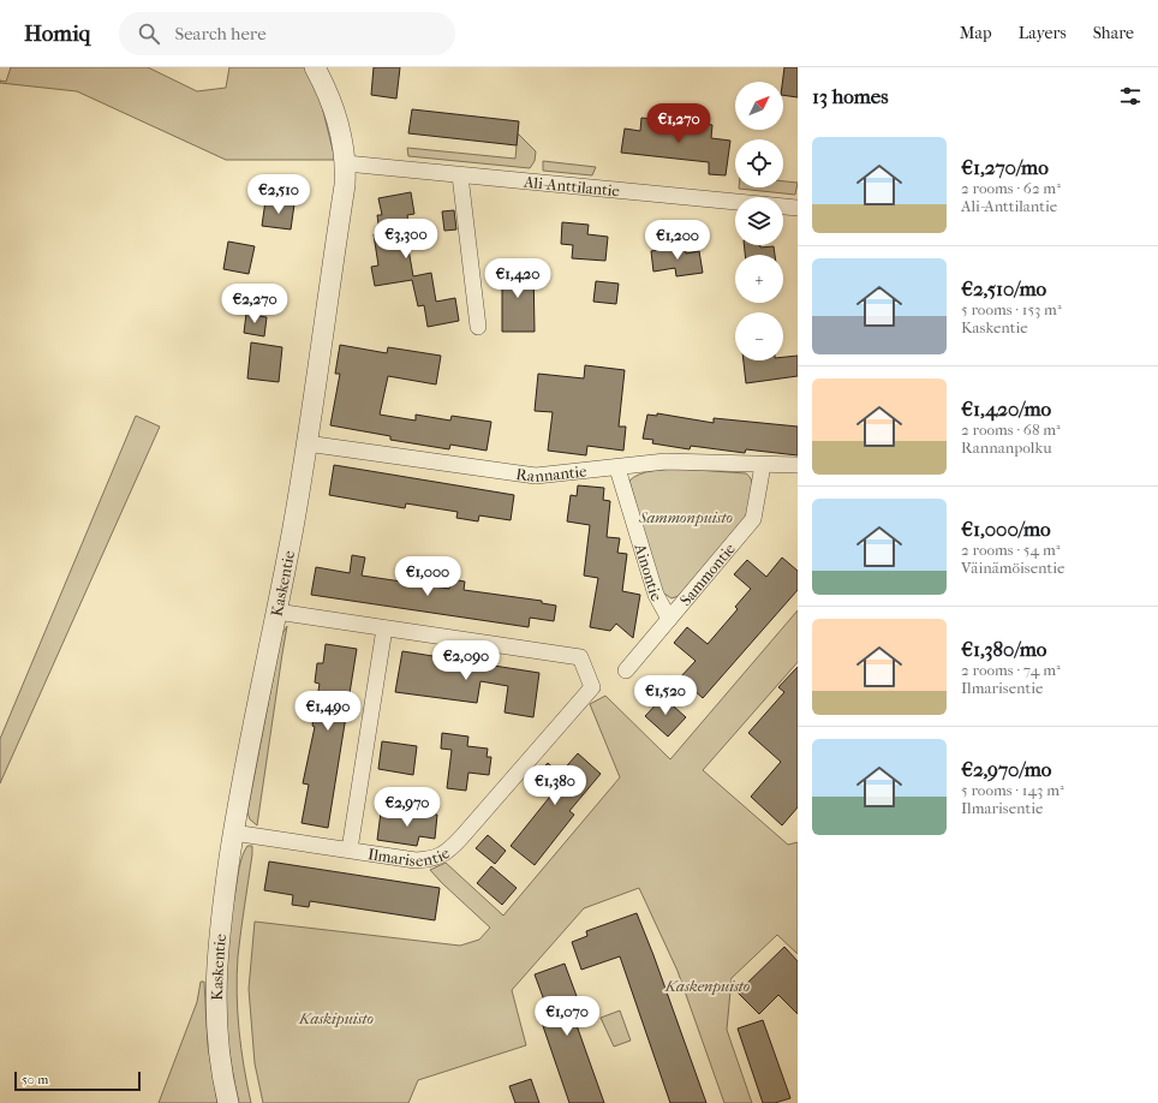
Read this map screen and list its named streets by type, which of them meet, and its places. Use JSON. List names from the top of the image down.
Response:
{
  "streets": {
    "street": [
      "Ali-Anttilantie",
      "Rannantie",
      "Ainontie",
      "Sammontie",
      "Kaskentie",
      "Ilmarisentie"
    ]
  },
  "crossings": [
    ["Ali-Anttilantie", "Kaskentie"],
    ["Rannantie", "Ainontie"],
    ["Rannantie", "Sammontie"],
    ["Rannantie", "Kaskentie"],
    ["Ainontie", "Sammontie"],
    ["Kaskentie", "Ilmarisentie"]
  ],
  "parks": ["Sammonpuisto", "Kaskenpuisto", "Kaskipuisto"],
  "scale_bar": "50 m",
  "north": "top right",
  "page": {
    "header": "Homiq",
    "search": "Search here",
    "nav": ["Map", "Layers", "Share"],
    "heading": "13 homes",
    "map_buttons": ["+", "−"],
    "price": [
      "€1,270",
      "€2,510",
      "€3,300",
      "€1,200",
      "€1,420",
      "€2,270",
      "€1,000",
      "€2,090",
      "€1,520",
      "€1,490",
      "€1,380",
      "€2,970",
      "€1,070"
    ],
    "list": [
      {
        "name": "€1,270/mo",
        "note": "2 rooms · 62 m² · Ali-Anttilantie"
      },
      {
        "name": "€2,510/mo",
        "note": "5 rooms · 153 m² · Kaskentie"
      },
      {
        "name": "€1,420/mo",
        "note": "2 rooms · 68 m² · Rannanpolku"
      },
      {
        "name": "€1,000/mo",
        "note": "2 rooms · 54 m² · Väinämöisentie"
      },
      {
        "name": "€1,380/mo",
        "note": "2 rooms · 74 m² · Ilmarisentie"
      },
      {
        "name": "€2,970/mo",
        "note": "5 rooms · 143 m² · Ilmarisentie"
      }
    ],
    "scale": "50 m"
  }
}
